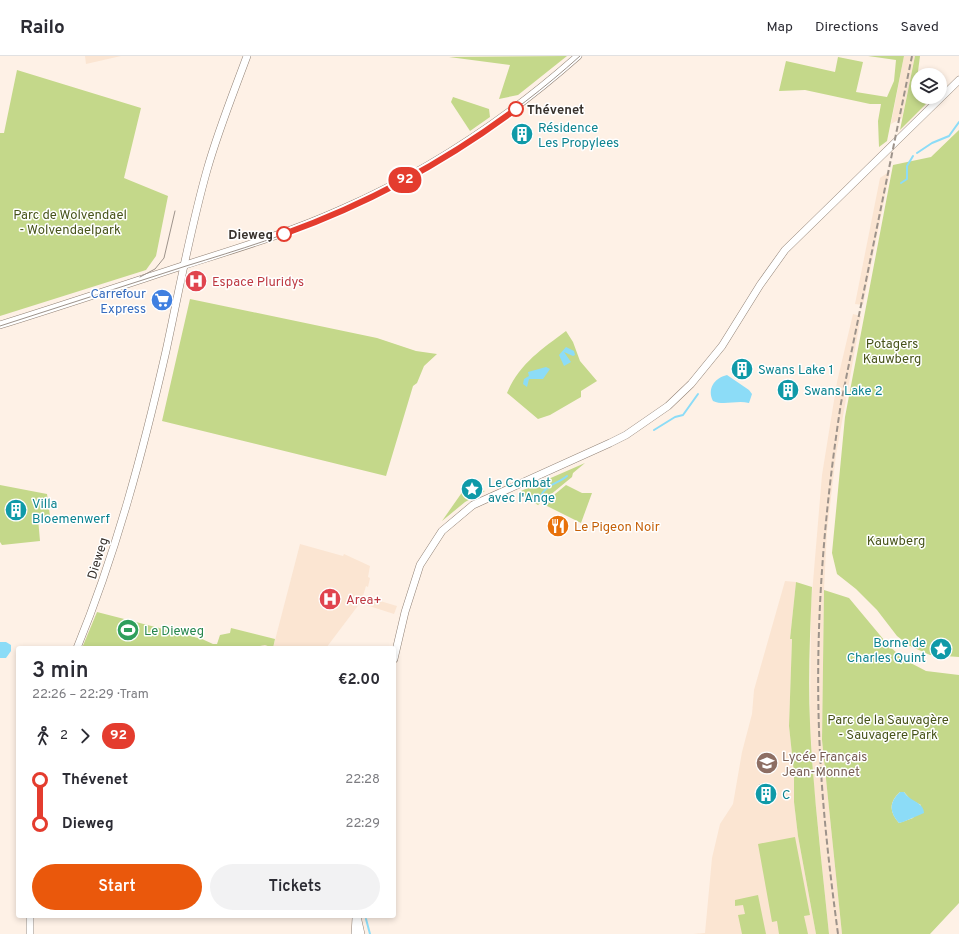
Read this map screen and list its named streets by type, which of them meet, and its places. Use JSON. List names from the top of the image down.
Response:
{
  "streets": {
    "street": ["Dieweg"]
  },
  "parks": [
    "Parc de Wolvendael - Wolvendaelpark",
    "Potagers Kauwberg",
    "Kauwberg",
    "Parc de la Sauvagère - Sauvagere Park"
  ],
  "places": {
    "other": ["Thévenet", "Dieweg"],
    "building": [
      "Résidence Les Propylees",
      "Swans Lake 1",
      "Swans Lake 2",
      "Villa Bloemenwerf",
      "C"
    ],
    "hospital": ["Espace Pluridys", "Area+"],
    "supermarket": ["Carrefour Express"],
    "place": ["Le Combat avec l'Ange", "Borne de Charles Quint"],
    "restaurant": ["Le Pigeon Noir"],
    "sports": ["Le Dieweg"],
    "school or university": ["Lycée Français Jean-Monnet"]
  },
  "lines": ["tram line 92"],
  "page": {
    "header": "Railo",
    "nav": ["Map", "Directions", "Saved"],
    "on_map": "92",
    "heading": ["3 min", "22:26 – 22:29 · Tram", "€2.00"],
    "legs": ["2", "92"],
    "list": [
      {
        "name": "Thévenet",
        "value": "22:28"
      },
      {
        "name": "Dieweg",
        "value": "22:29"
      }
    ],
    "buttons": ["Start", "Tickets"]
  }
}
